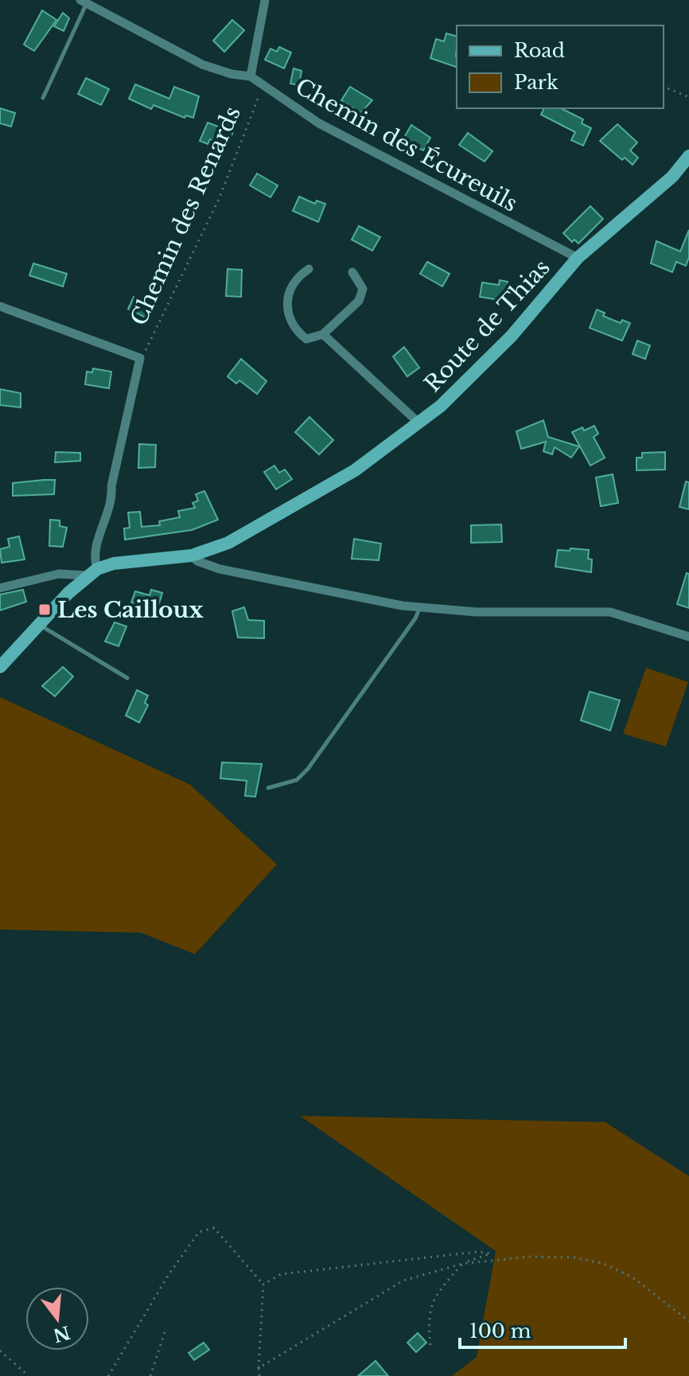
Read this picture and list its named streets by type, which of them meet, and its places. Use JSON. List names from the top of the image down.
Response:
{
  "streets": {
    "street": ["Chemin des Écureuils", "Route de Thias"],
    "path": ["Chemin des Renards"]
  },
  "crossings": [
    ["Chemin des Écureuils", "Chemin des Renards"],
    ["Chemin des Écureuils", "Route de Thias"]
  ],
  "places": {
    "transit": ["Les Cailloux"]
  },
  "legend": ["Road", "Park"],
  "scale_bar": "100 m",
  "north": "bottom"
}
